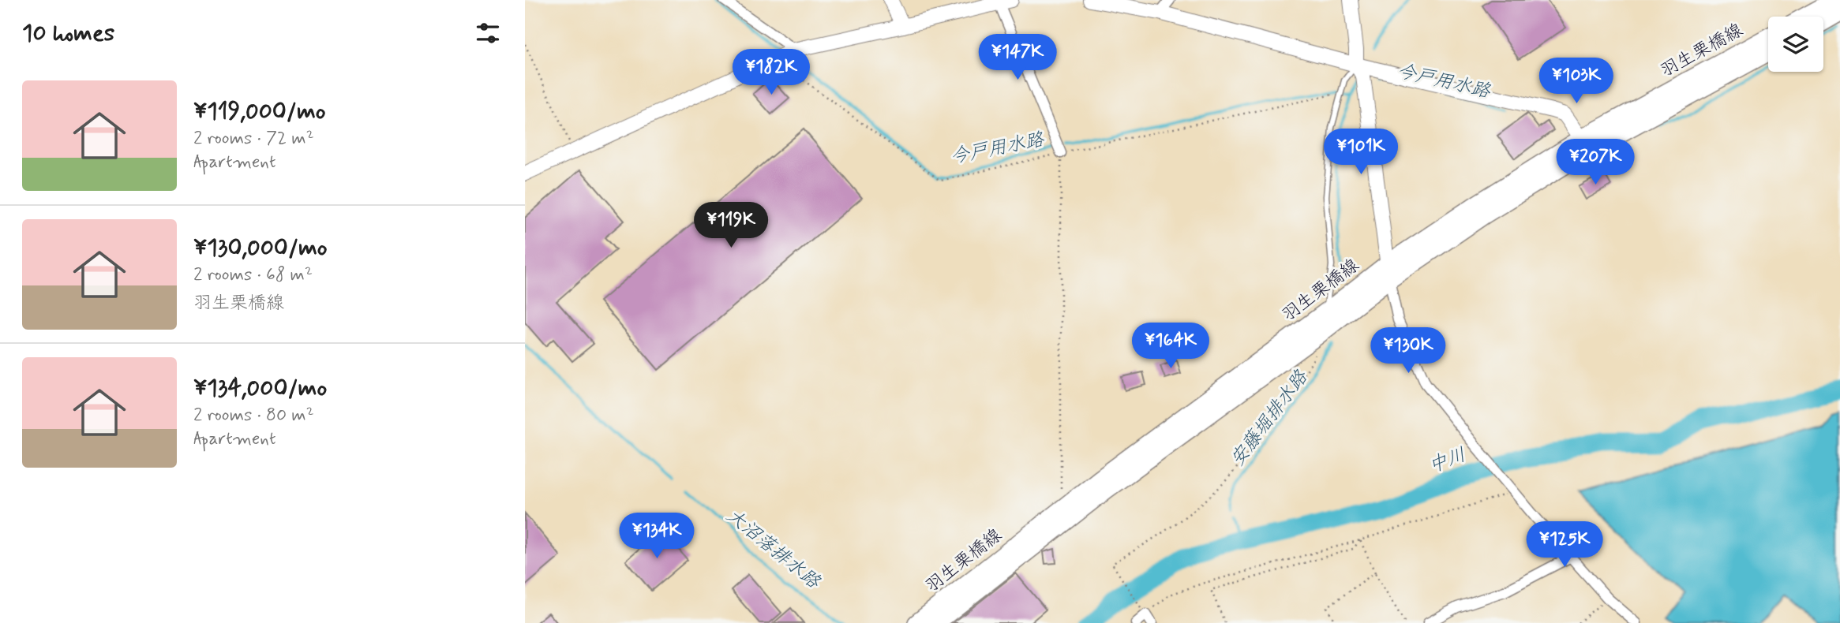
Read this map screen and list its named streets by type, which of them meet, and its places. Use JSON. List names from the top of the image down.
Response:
{
  "streets": {
    "main road": ["羽生栗橋線"]
  },
  "water": [
    "今戸用水路",
    "安藤堀排水路",
    "中川",
    "大沼落排水路"
  ],
  "page": {
    "heading": "10 homes",
    "price": [
      "¥147K",
      "¥182K",
      "¥103K",
      "¥101K",
      "¥207K",
      "¥119K",
      "¥164K",
      "¥130K",
      "¥134K",
      "¥125K"
    ],
    "list": [
      {
        "name": "¥119,000/mo",
        "note": "2 rooms · 72 m² · Apartment"
      },
      {
        "name": "¥130,000/mo",
        "note": "2 rooms · 68 m² · 羽生栗橋線"
      },
      {
        "name": "¥134,000/mo",
        "note": "2 rooms · 80 m² · Apartment"
      }
    ]
  }
}
